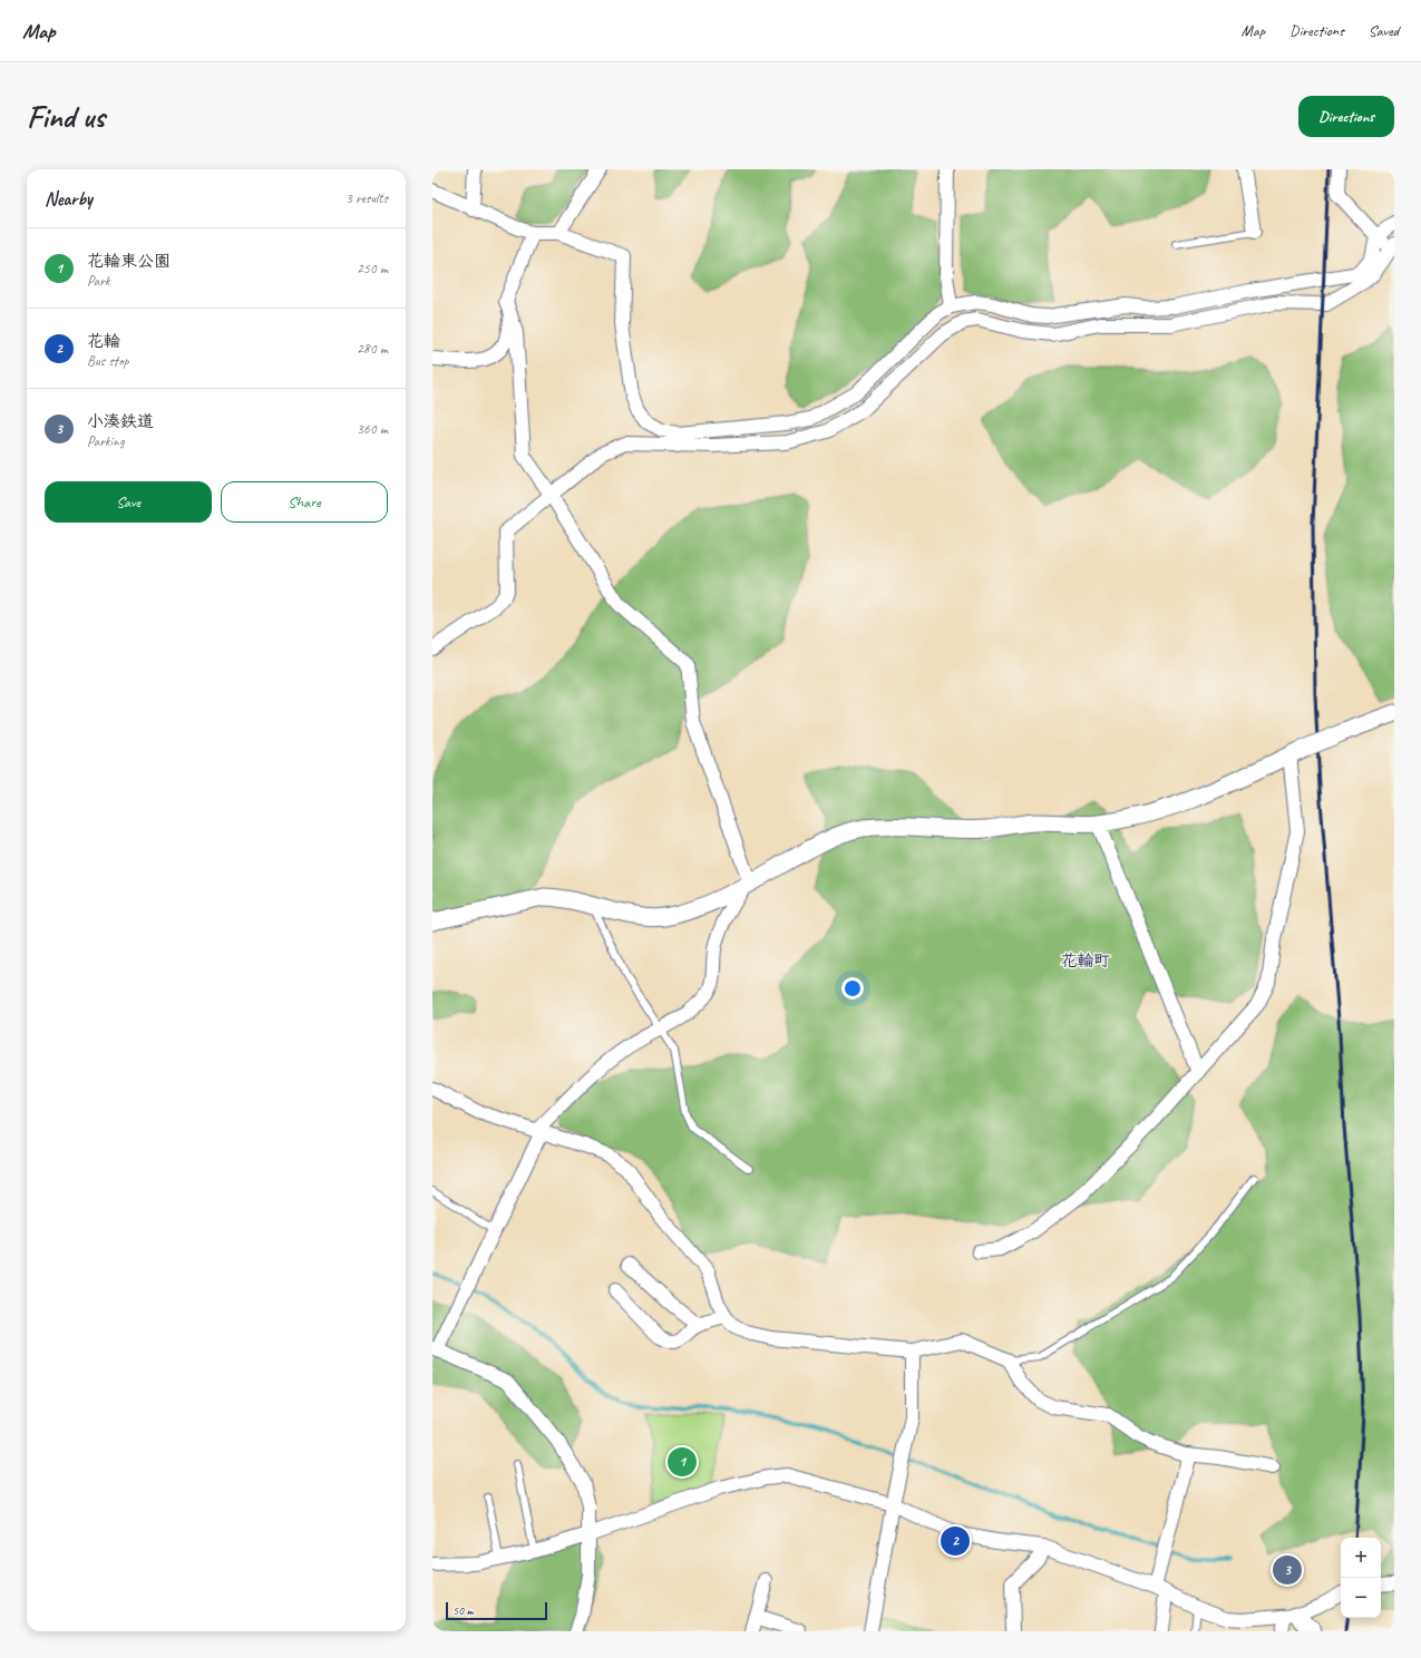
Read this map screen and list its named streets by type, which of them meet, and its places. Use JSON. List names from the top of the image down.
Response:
{
  "districts": ["花輪町"],
  "scale_bar": "50 m",
  "page": {
    "header": "Map",
    "nav": ["Map", "Directions", "Saved"],
    "buttons": [
      "Directions",
      ["Save", "Share"]
    ],
    "title": "Find us",
    "heading": ["Nearby", "3 results"],
    "list": [
      {
        "mark": "1",
        "name": "花輪東公園",
        "note": "Park",
        "value": "250 m"
      },
      {
        "mark": "2",
        "name": "花輪",
        "note": "Bus stop",
        "value": "280 m"
      },
      {
        "mark": "3",
        "name": "小湊鉄道",
        "note": "Parking",
        "value": "360 m"
      }
    ],
    "pins": ["1", "2", "3"],
    "map_buttons": ["+", "−"],
    "scale": "50 m"
  }
}
